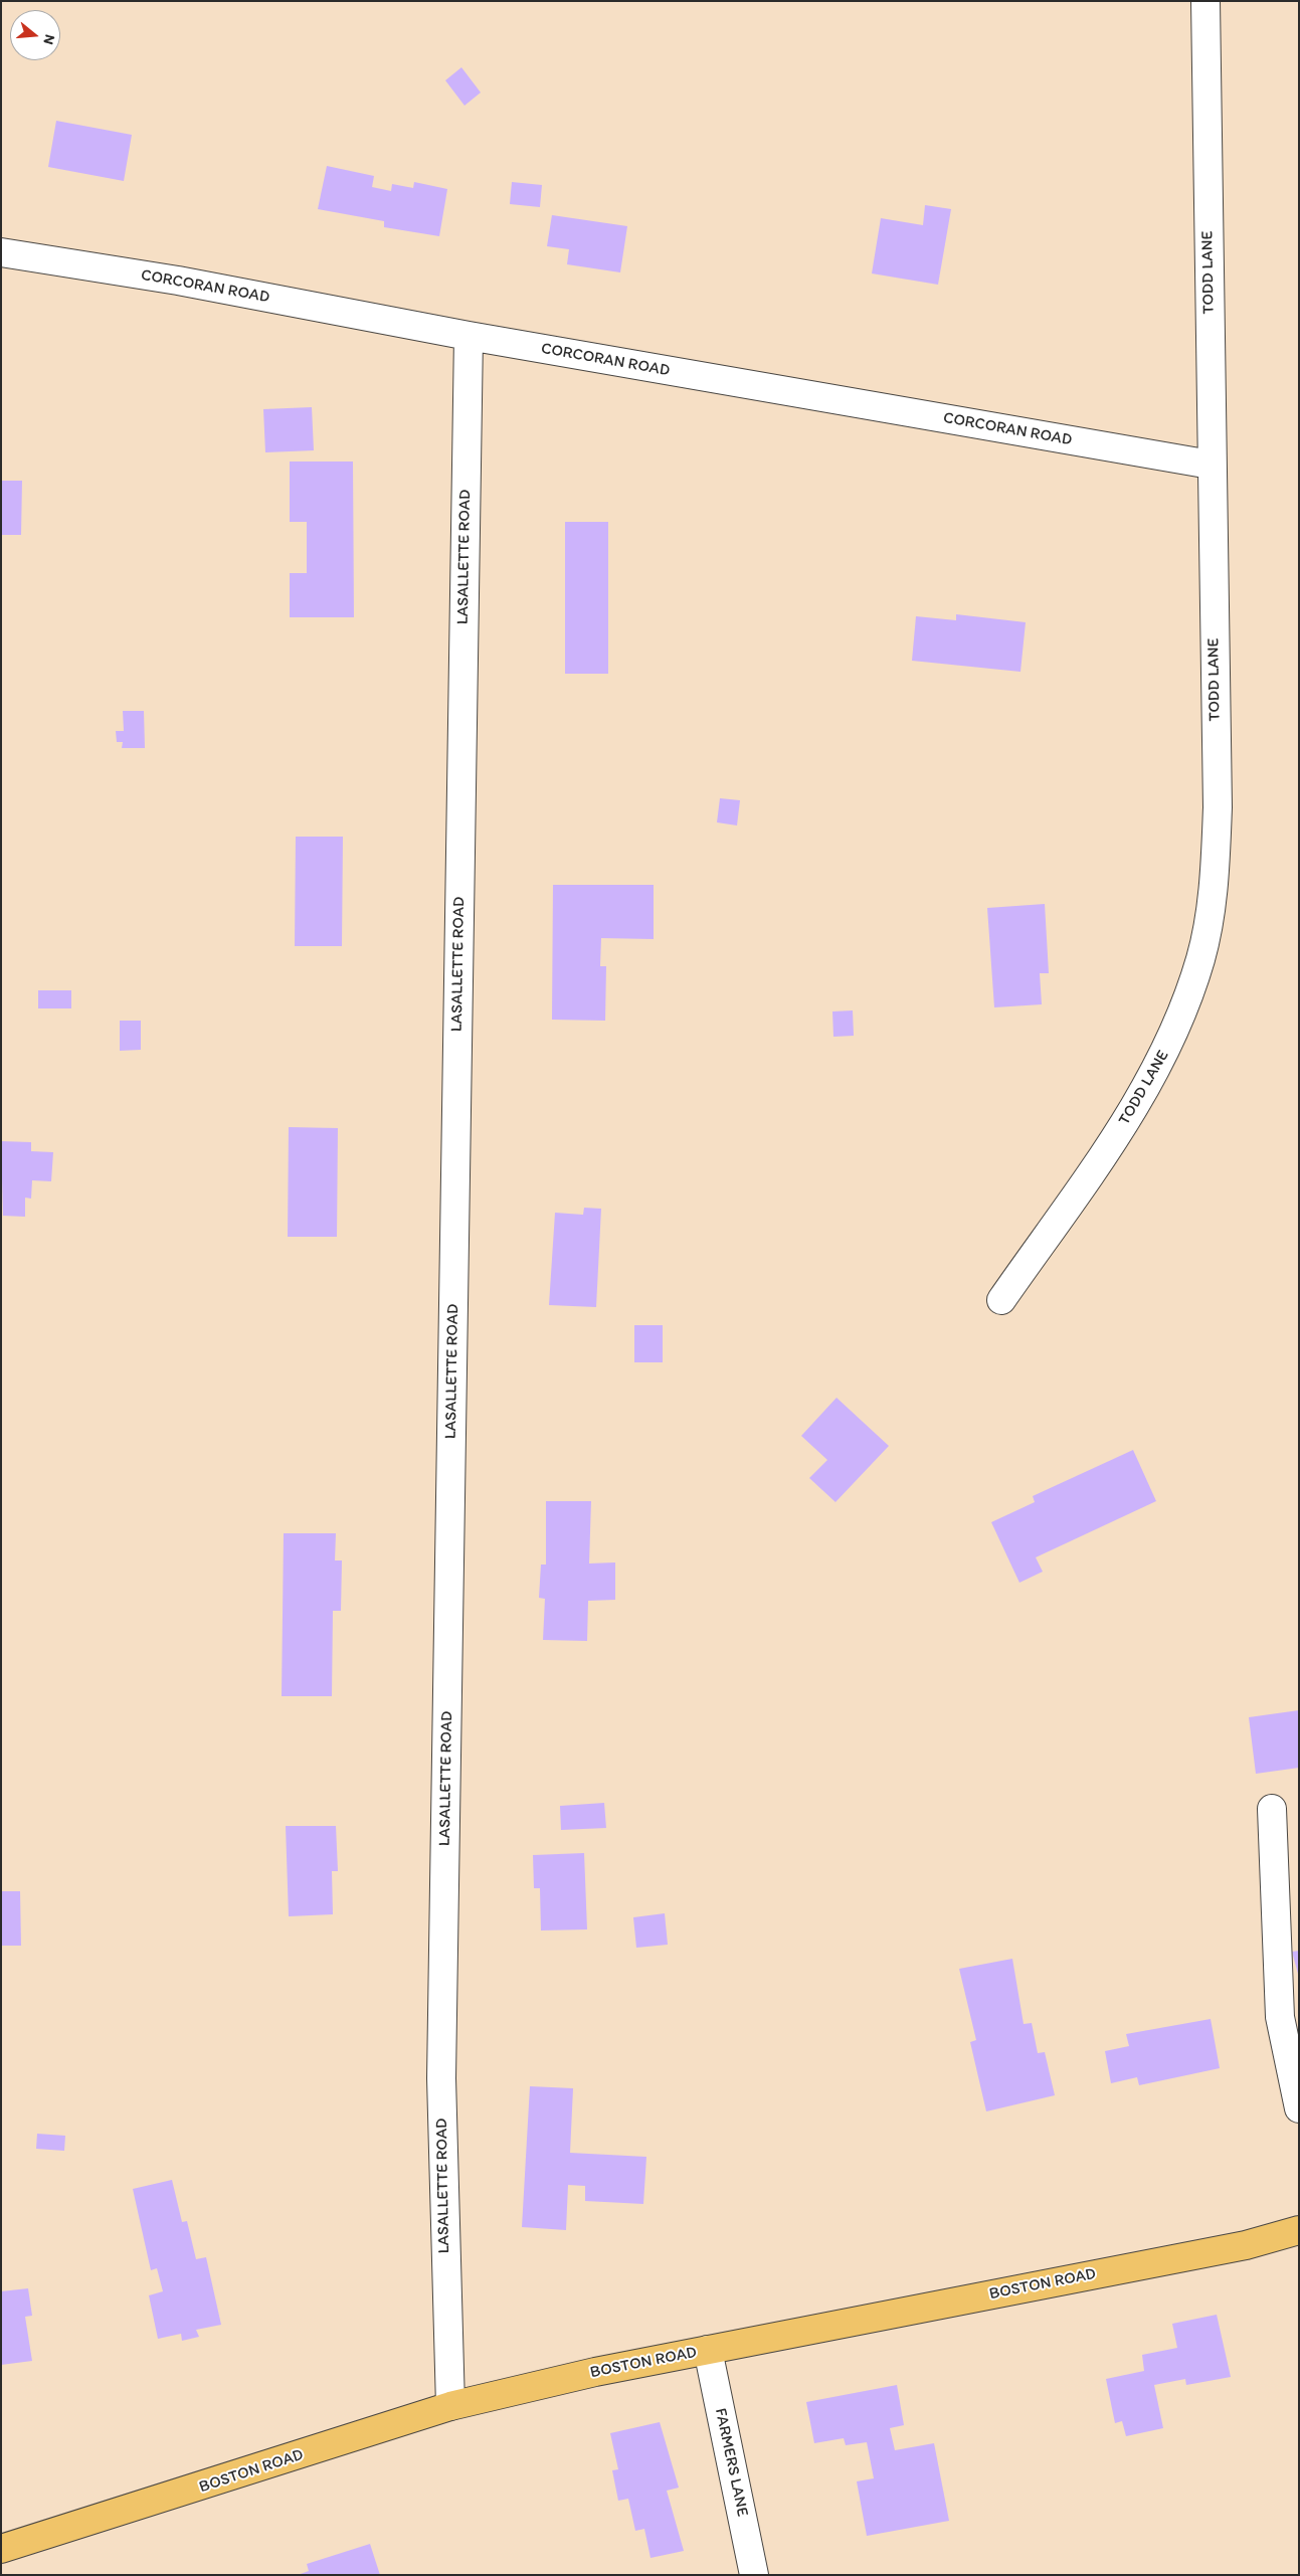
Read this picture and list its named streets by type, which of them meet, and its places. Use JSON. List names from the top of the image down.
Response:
{
  "streets": {
    "main road": ["BOSTON ROAD"],
    "street": [
      "TODD LANE",
      "CORCORAN ROAD",
      "LASALLETTE ROAD",
      "FARMERS LANE"
    ]
  },
  "crossings": [
    ["TODD LANE", "CORCORAN ROAD"],
    ["CORCORAN ROAD", "LASALLETTE ROAD"],
    ["LASALLETTE ROAD", "BOSTON ROAD"],
    ["BOSTON ROAD", "FARMERS LANE"]
  ],
  "north": "right"
}
